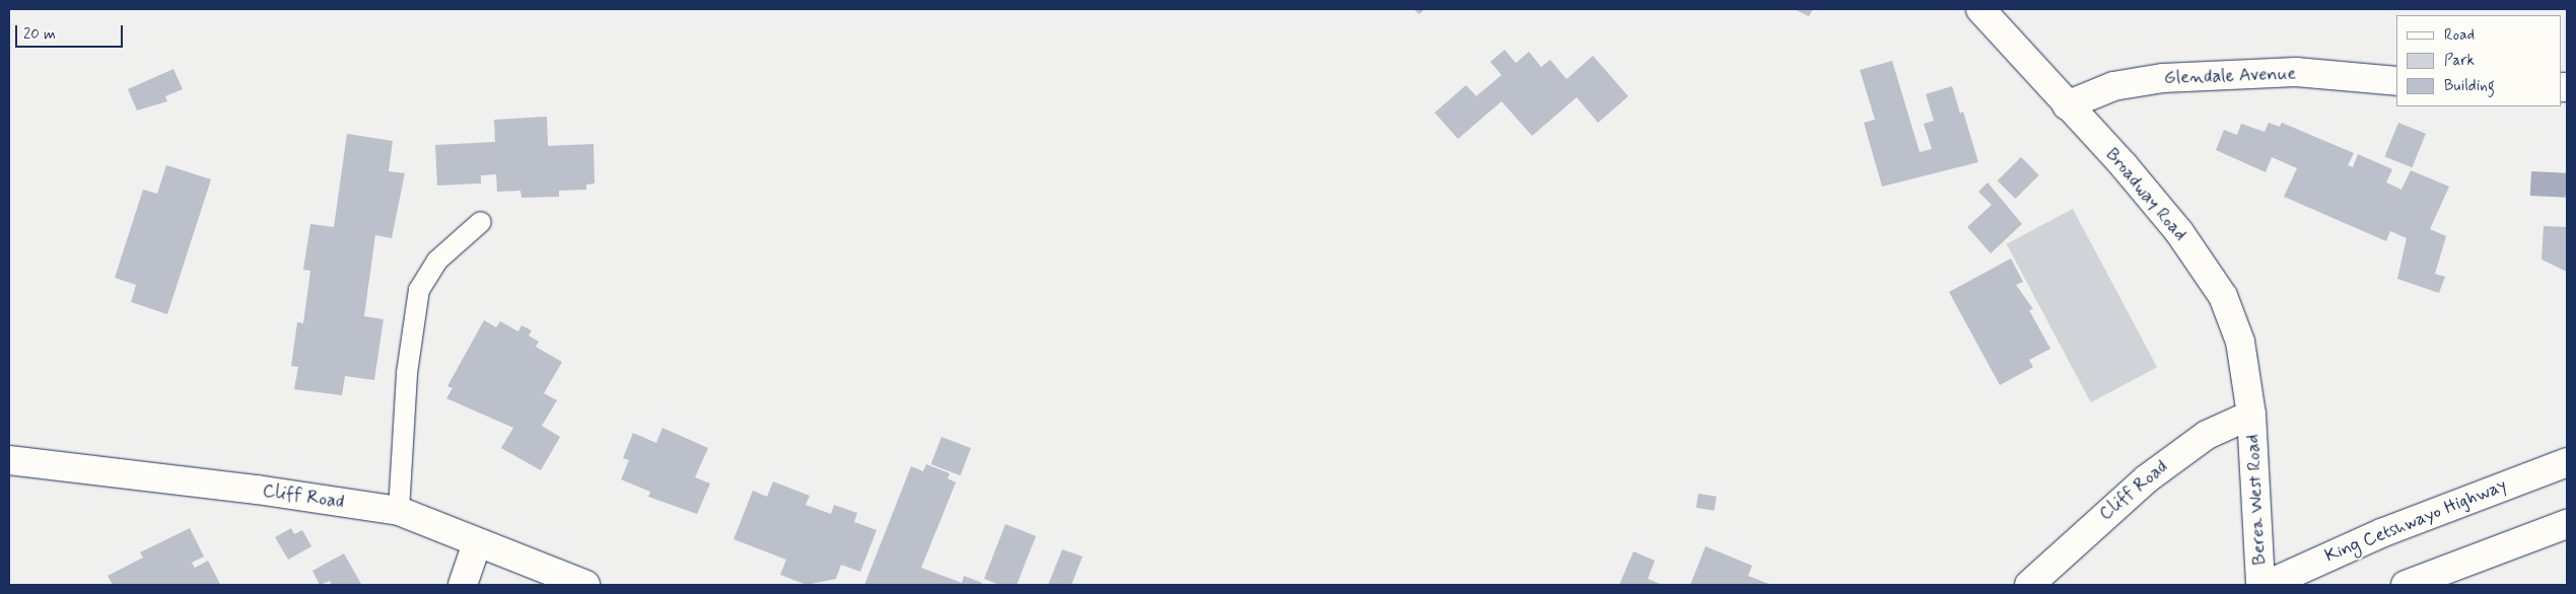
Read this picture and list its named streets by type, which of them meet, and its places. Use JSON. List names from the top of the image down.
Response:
{
  "streets": {
    "main road": [
      "Glendale Avenue",
      "Broadway Road",
      "Cliff Road",
      "Berea West Road",
      "King Cetshwayo Highway"
    ]
  },
  "crossings": [
    ["Glendale Avenue", "Broadway Road"],
    ["Broadway Road", "Cliff Road"],
    ["Broadway Road", "Berea West Road"],
    ["Cliff Road", "Berea West Road"]
  ],
  "legend": ["Road", "Park", "Building"],
  "scale_bar": "20 m"
}
